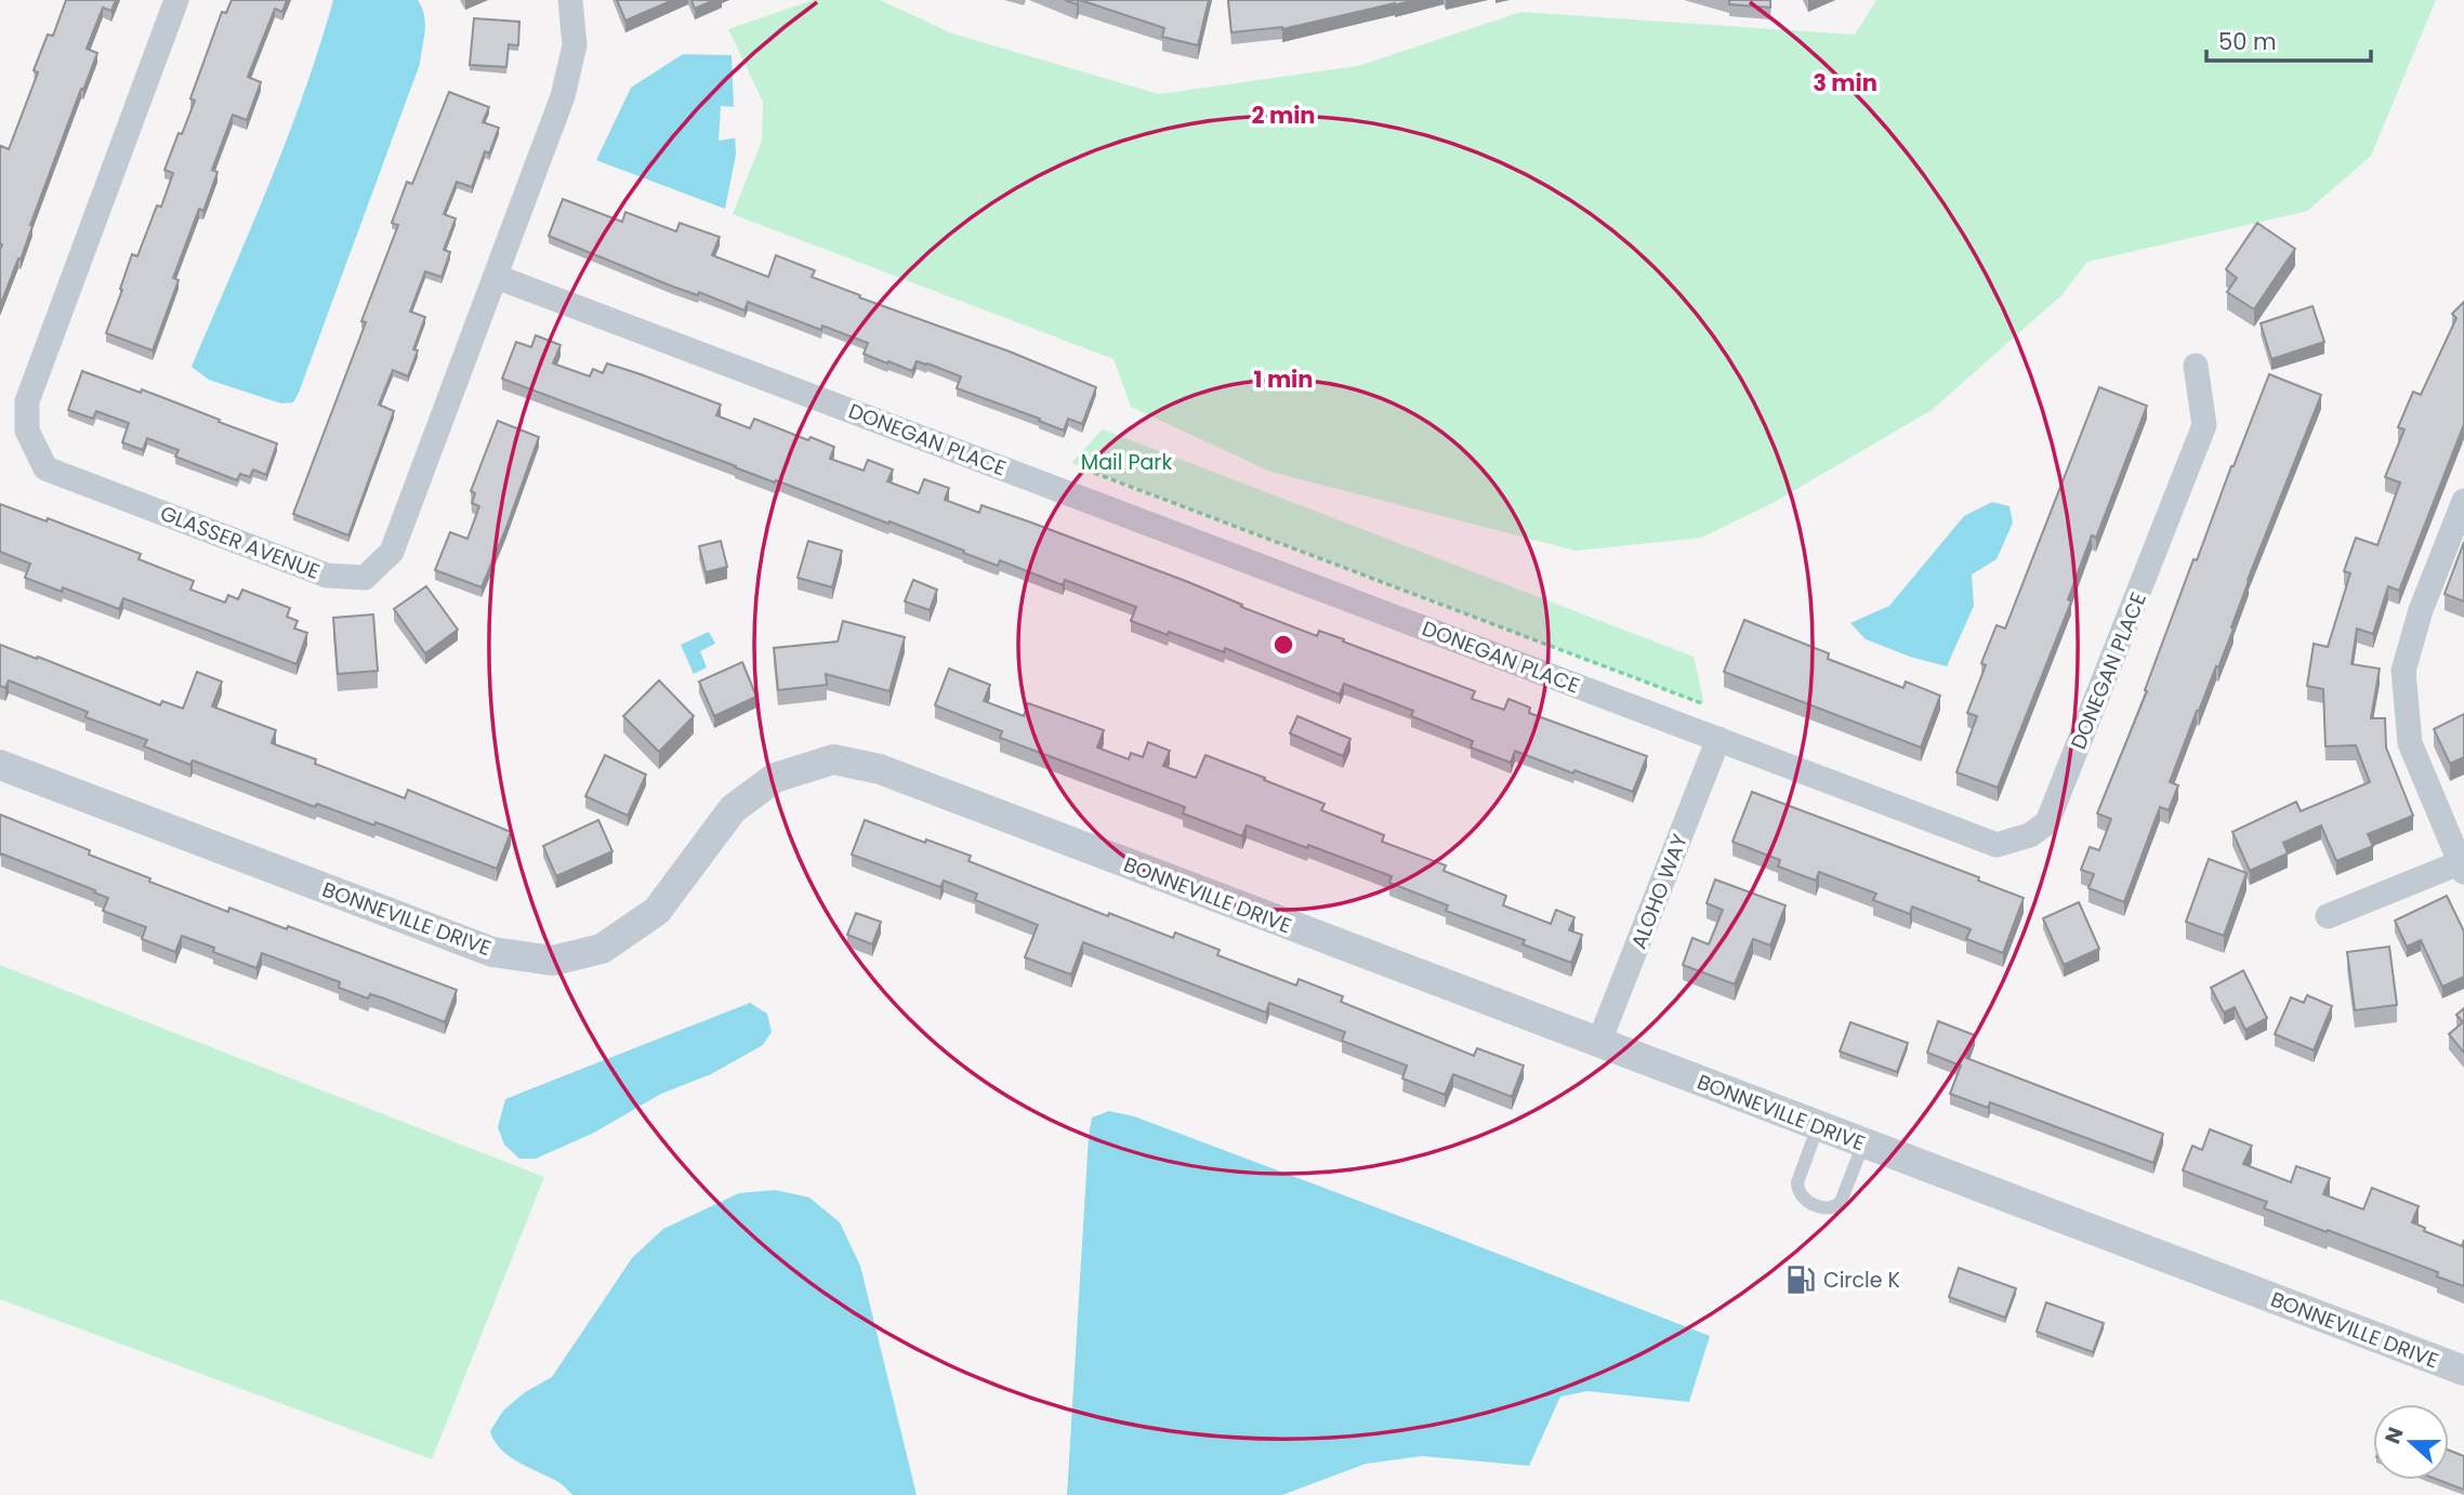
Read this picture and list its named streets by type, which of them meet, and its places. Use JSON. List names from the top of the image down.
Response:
{
  "streets": {
    "street": [
      "DONEGAN PLACE",
      "GLASSER AVENUE",
      "ALOHO WAY",
      "BONNEVILLE DRIVE"
    ]
  },
  "crossings": [
    ["DONEGAN PLACE", "GLASSER AVENUE"],
    ["DONEGAN PLACE", "ALOHO WAY"],
    ["ALOHO WAY", "BONNEVILLE DRIVE"]
  ],
  "parks": ["Mail Park"],
  "places": {
    "fuel station": ["Circle K"]
  },
  "scale_bar": "50 m",
  "north": "left",
  "rings": ["3 min", "2 min", "1 min"]
}
